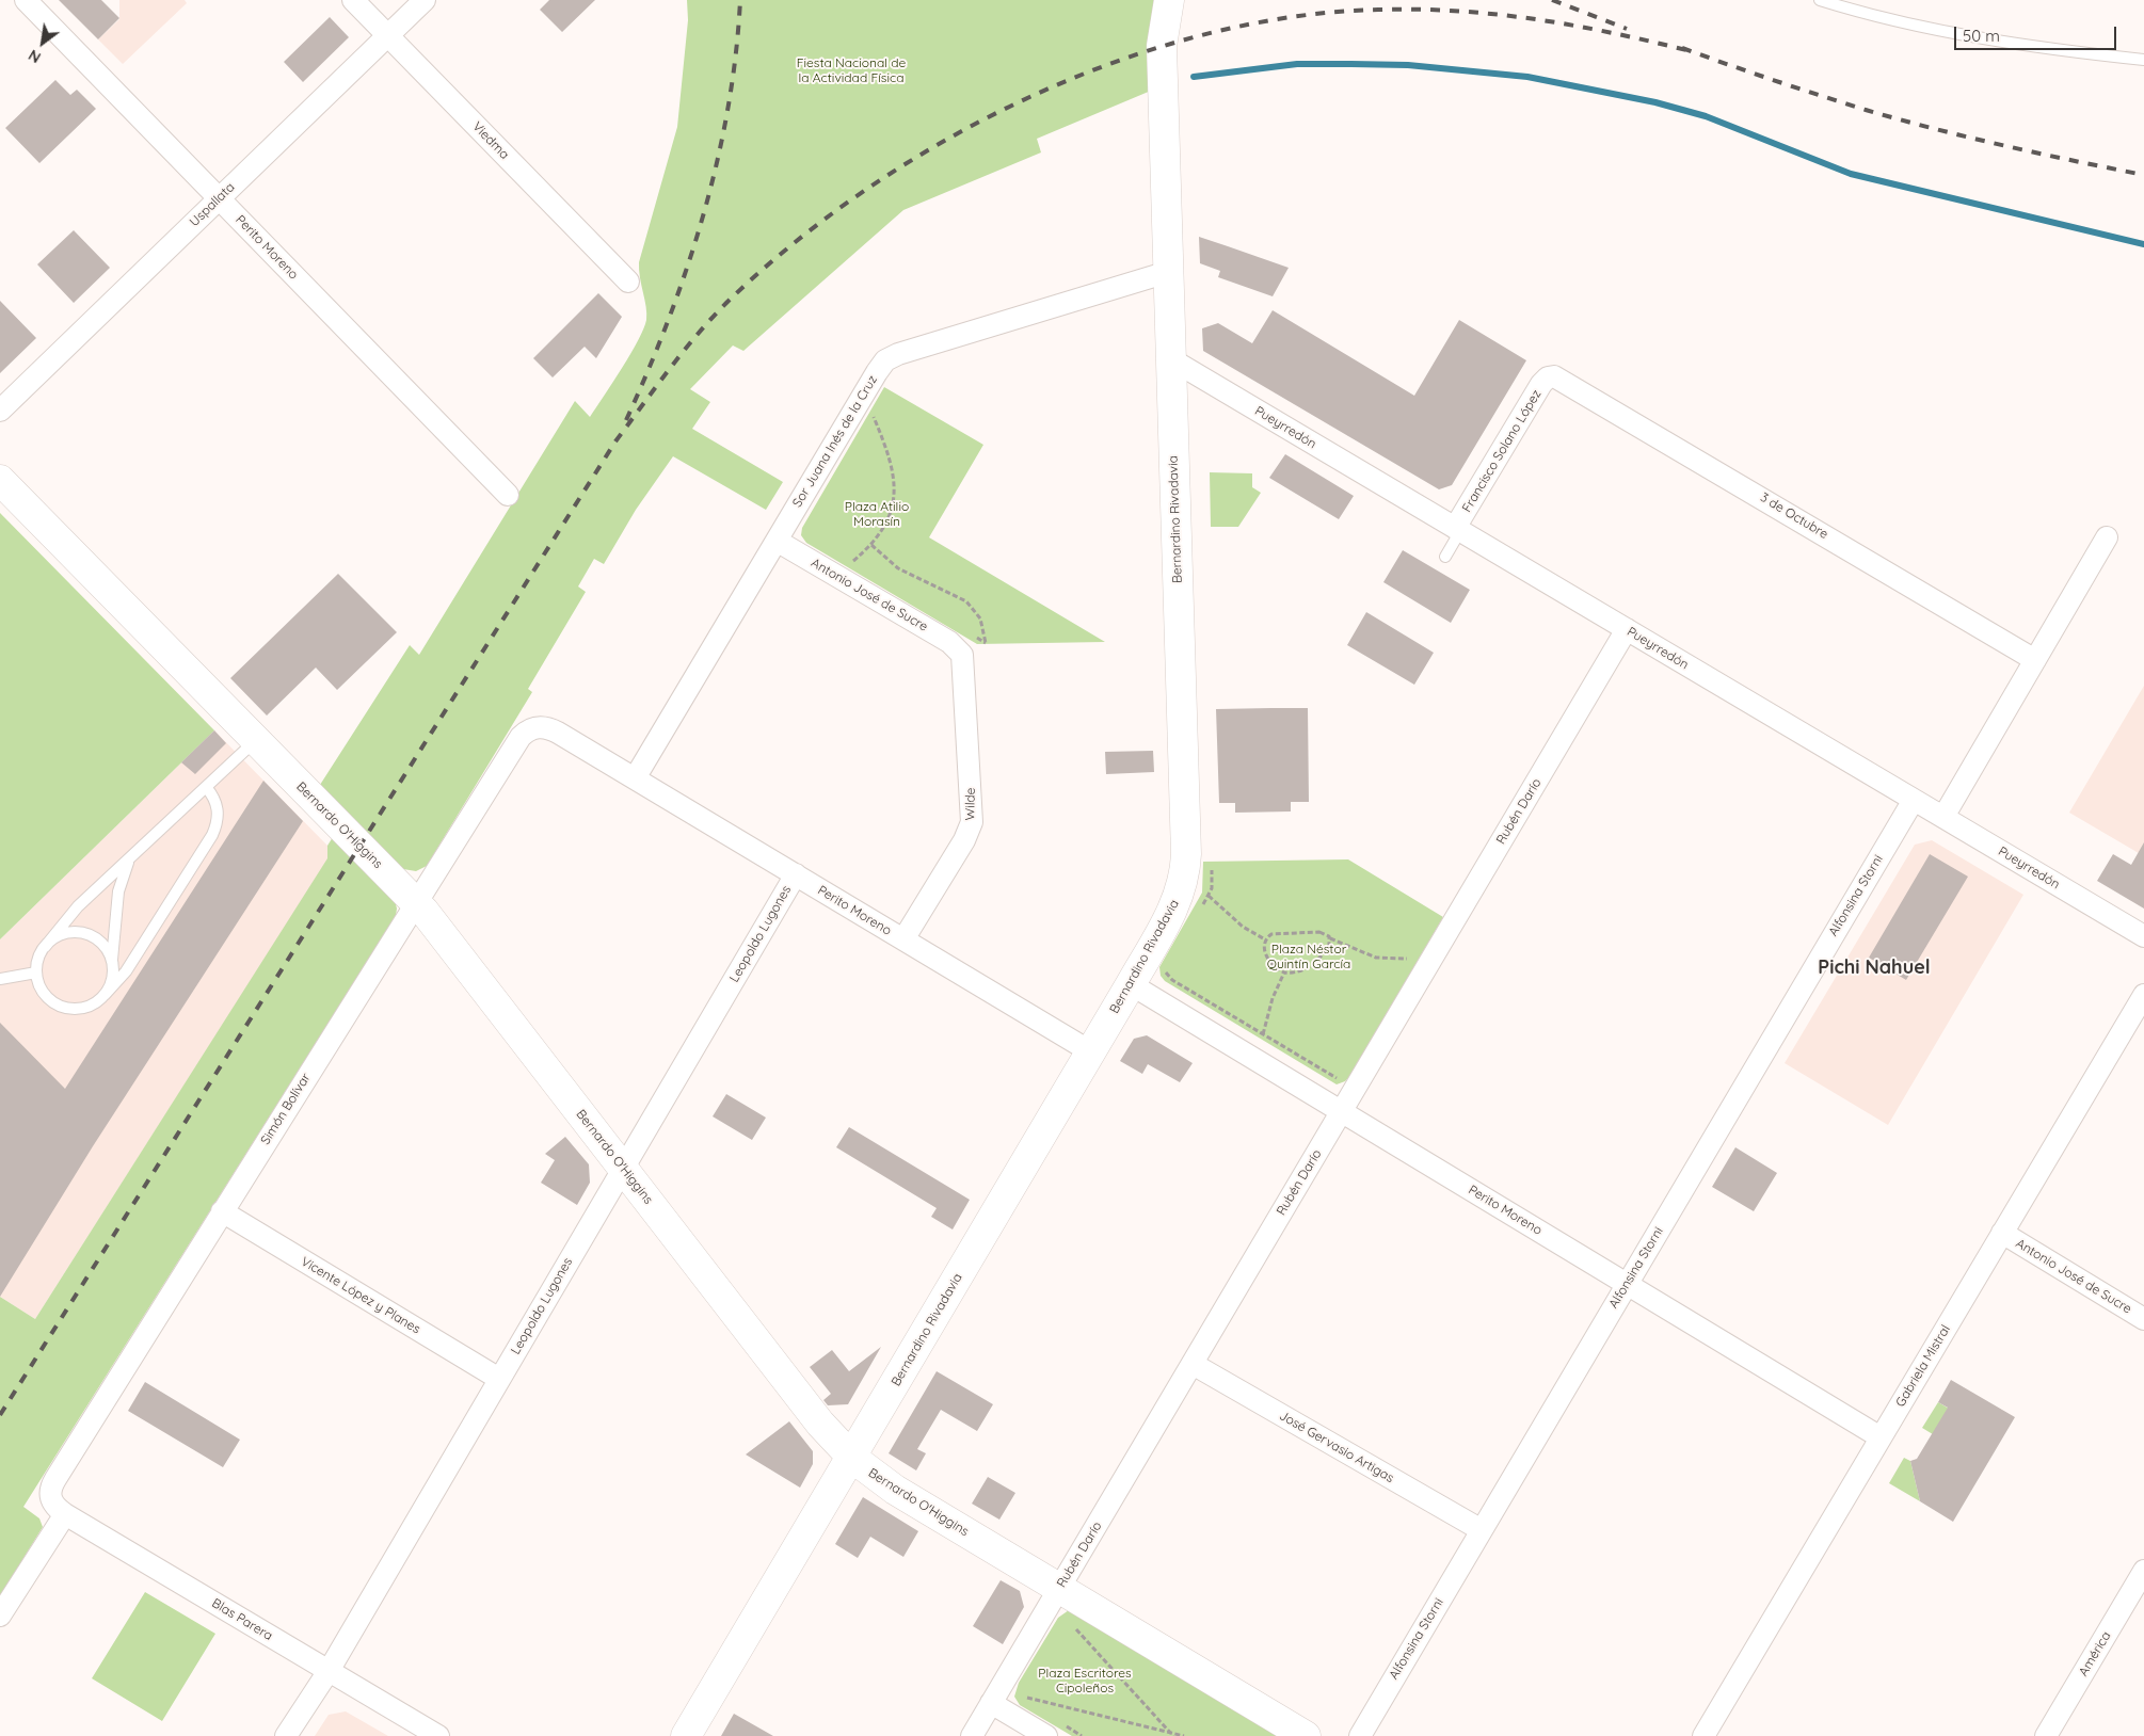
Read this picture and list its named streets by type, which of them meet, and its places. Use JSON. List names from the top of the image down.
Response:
{
  "streets": {
    "main road": ["Bernardino Rivadavia", "Bernardo O'Higgins"],
    "street": [
      "Viedma",
      "Uspallata",
      "Perito Moreno",
      "Pueyrredón",
      "Sor Juana Inés de la Cruz",
      "Francisco Solano López",
      "3 de Octubre",
      "Antonio José de Sucre",
      "Wilde",
      "Rubén Darío",
      "Alfonsina Storni",
      "Leopoldo Lugones",
      "Simón Bolívar",
      "Vicente López y Planes",
      "Gabriela Mistral",
      "José Gervasio Artigas",
      "Blas Parera",
      "América"
    ]
  },
  "crossings": [
    ["Viedma", "Uspallata"],
    ["Uspallata", "Perito Moreno"],
    ["Perito Moreno", "Sor Juana Inés de la Cruz"],
    ["Perito Moreno", "Bernardino Rivadavia"],
    ["Perito Moreno", "Wilde"],
    ["Perito Moreno", "Rubén Darío"],
    ["Perito Moreno", "Alfonsina Storni"],
    ["Perito Moreno", "Leopoldo Lugones"],
    ["Perito Moreno", "Simón Bolívar"],
    ["Perito Moreno", "Gabriela Mistral"],
    ["Pueyrredón", "Francisco Solano López"],
    ["Pueyrredón", "Bernardino Rivadavia"],
    ["Pueyrredón", "Rubén Darío"],
    ["Pueyrredón", "Alfonsina Storni"],
    ["Sor Juana Inés de la Cruz", "Bernardino Rivadavia"],
    ["Sor Juana Inés de la Cruz", "Antonio José de Sucre"],
    ["Francisco Solano López", "3 de Octubre"],
    ["Bernardino Rivadavia", "Bernardo O'Higgins"],
    ["Antonio José de Sucre", "Wilde"],
    ["Antonio José de Sucre", "Gabriela Mistral"],
    ["Rubén Darío", "Bernardo O'Higgins"],
    ["Rubén Darío", "José Gervasio Artigas"],
    ["Bernardo O'Higgins", "Leopoldo Lugones"],
    ["Bernardo O'Higgins", "Simón Bolívar"],
    ["Alfonsina Storni", "José Gervasio Artigas"],
    ["Leopoldo Lugones", "Vicente López y Planes"],
    ["Leopoldo Lugones", "Blas Parera"],
    ["Simón Bolívar", "Vicente López y Planes"],
    ["Simón Bolívar", "Blas Parera"]
  ],
  "districts": ["Pichi Nahuel"],
  "parks": [
    "Fiesta Nacional de la Actividad Física",
    "Plaza Atilio Morasín",
    "Plaza Néstor Quintín García",
    "Plaza Escritores Cipoleños"
  ],
  "scale_bar": "50 m",
  "north": "bottom left"
}
